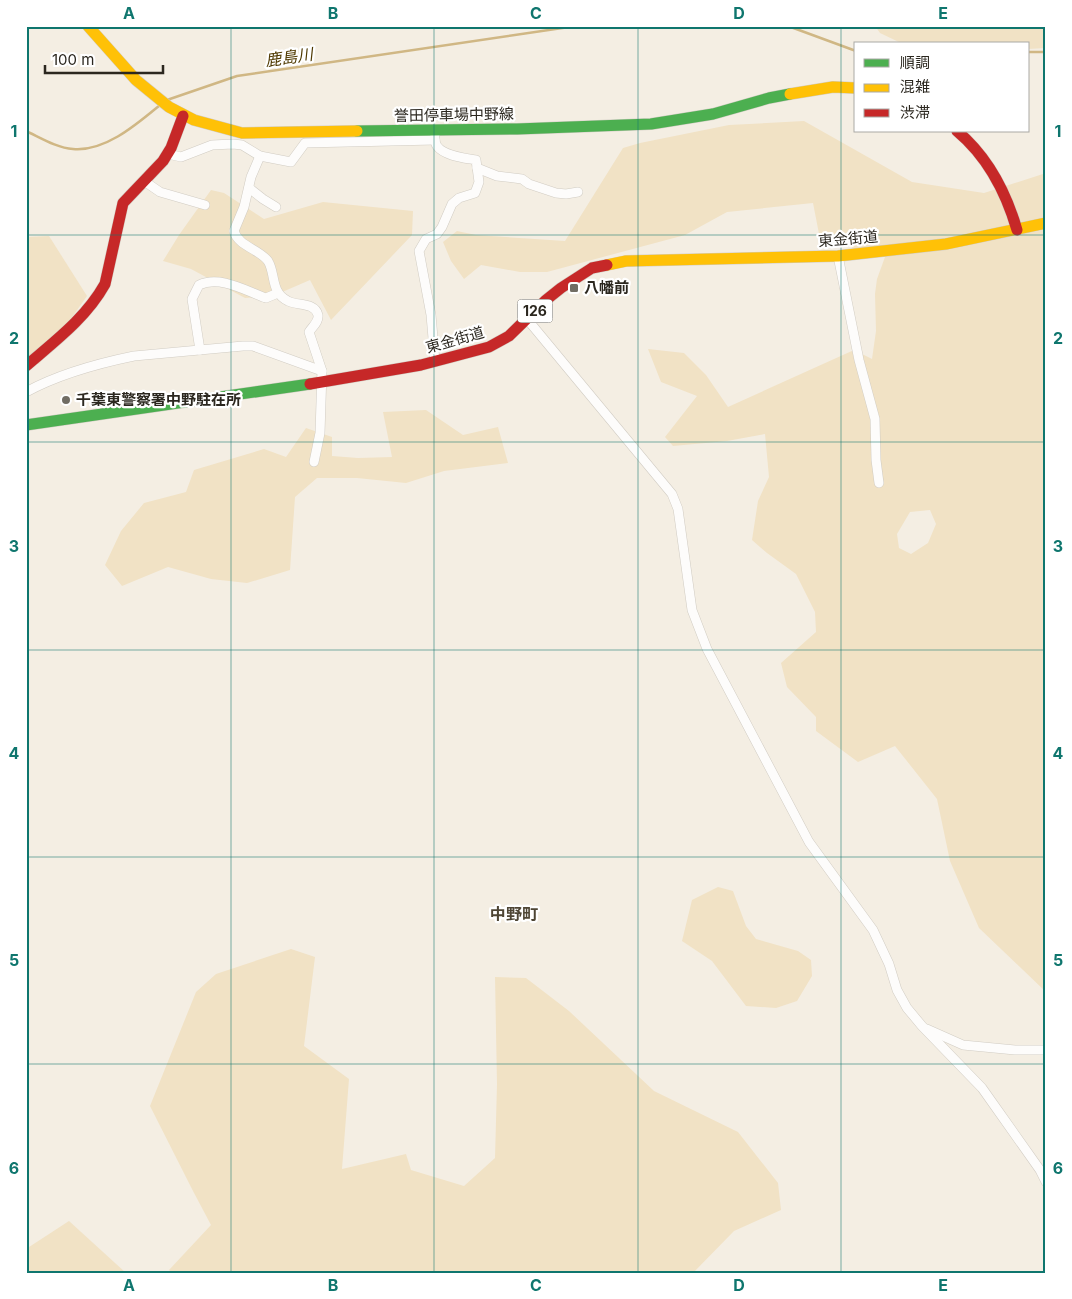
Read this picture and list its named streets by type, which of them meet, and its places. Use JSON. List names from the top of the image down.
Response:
{
  "streets": {
    "main road": ["誉田停車場中野線", "東金街道", "126"]
  },
  "districts": ["中野町"],
  "water": ["鹿島川"],
  "places": {
    "transit": ["八幡前"],
    "other": ["千葉東警察署中野駐在所"]
  },
  "legend": ["順調", "混雑", "渋滞"],
  "scale_bar": "100 m",
  "grid": {
    "columns": [
      "A",
      "B",
      "C",
      "D",
      "E"
    ],
    "rows": [
      "1",
      "2",
      "3",
      "4",
      "5",
      "6"
    ]
  }
}
